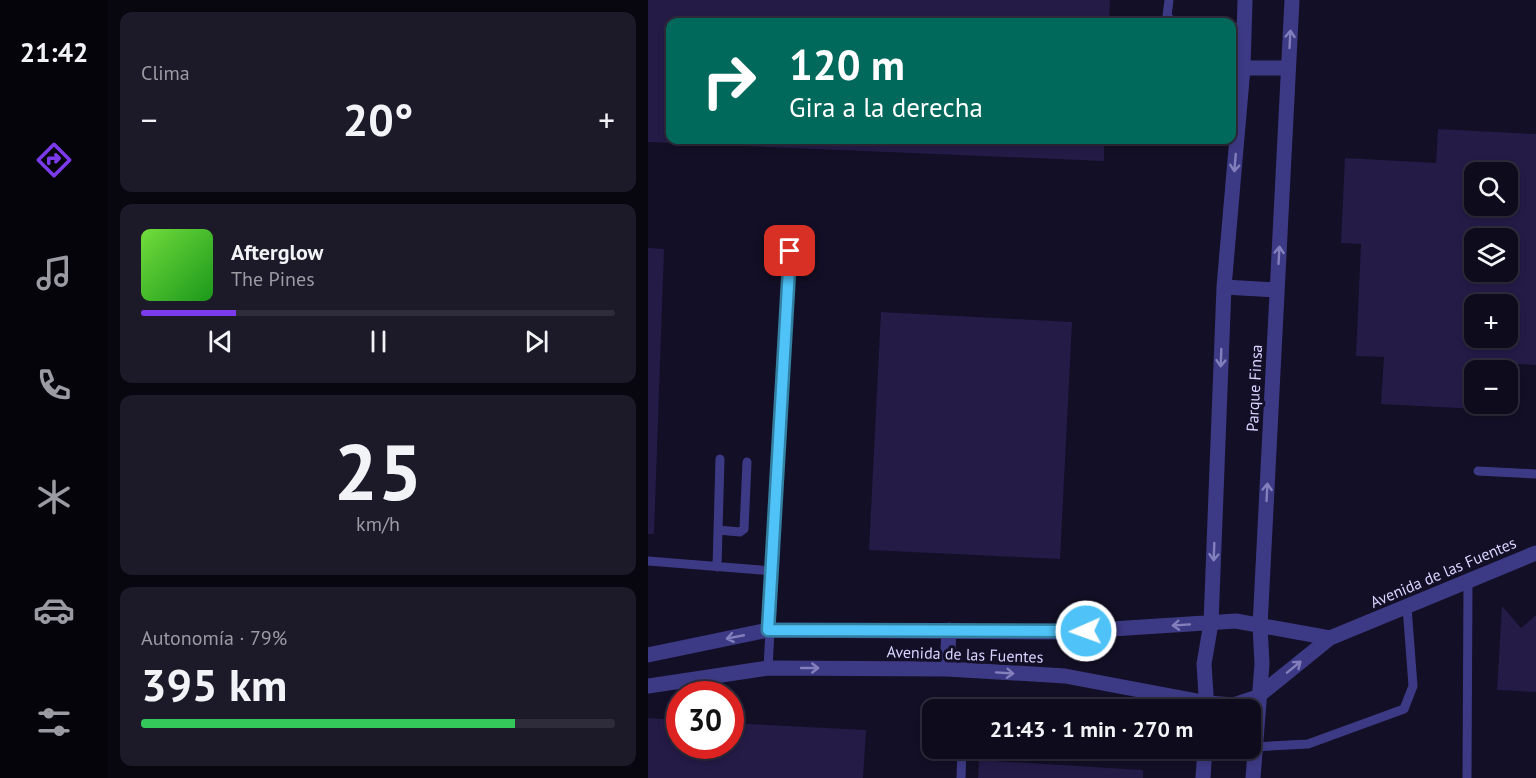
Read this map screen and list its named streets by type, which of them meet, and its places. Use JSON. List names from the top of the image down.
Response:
{
  "streets": {
    "street": ["Parque Finsa", "Avenida de las Fuentes"]
  },
  "crossings": [
    ["Parque Finsa", "Avenida de las Fuentes"]
  ],
  "page": {
    "tabs": "21:42",
    "tile": [
      "Clima",
      ["25", "km/h"],
      ["Autonomía · 79%", "395 km"]
    ],
    "turn": ["120 m", "Gira a la derecha"],
    "heat": ["−", "20°", "+"],
    "map_buttons": ["+", "−"],
    "song": ["Afterglow", "The Pines"],
    "limit": "30",
    "trip": "21:43 · 1 min · 270 m"
  }
}
